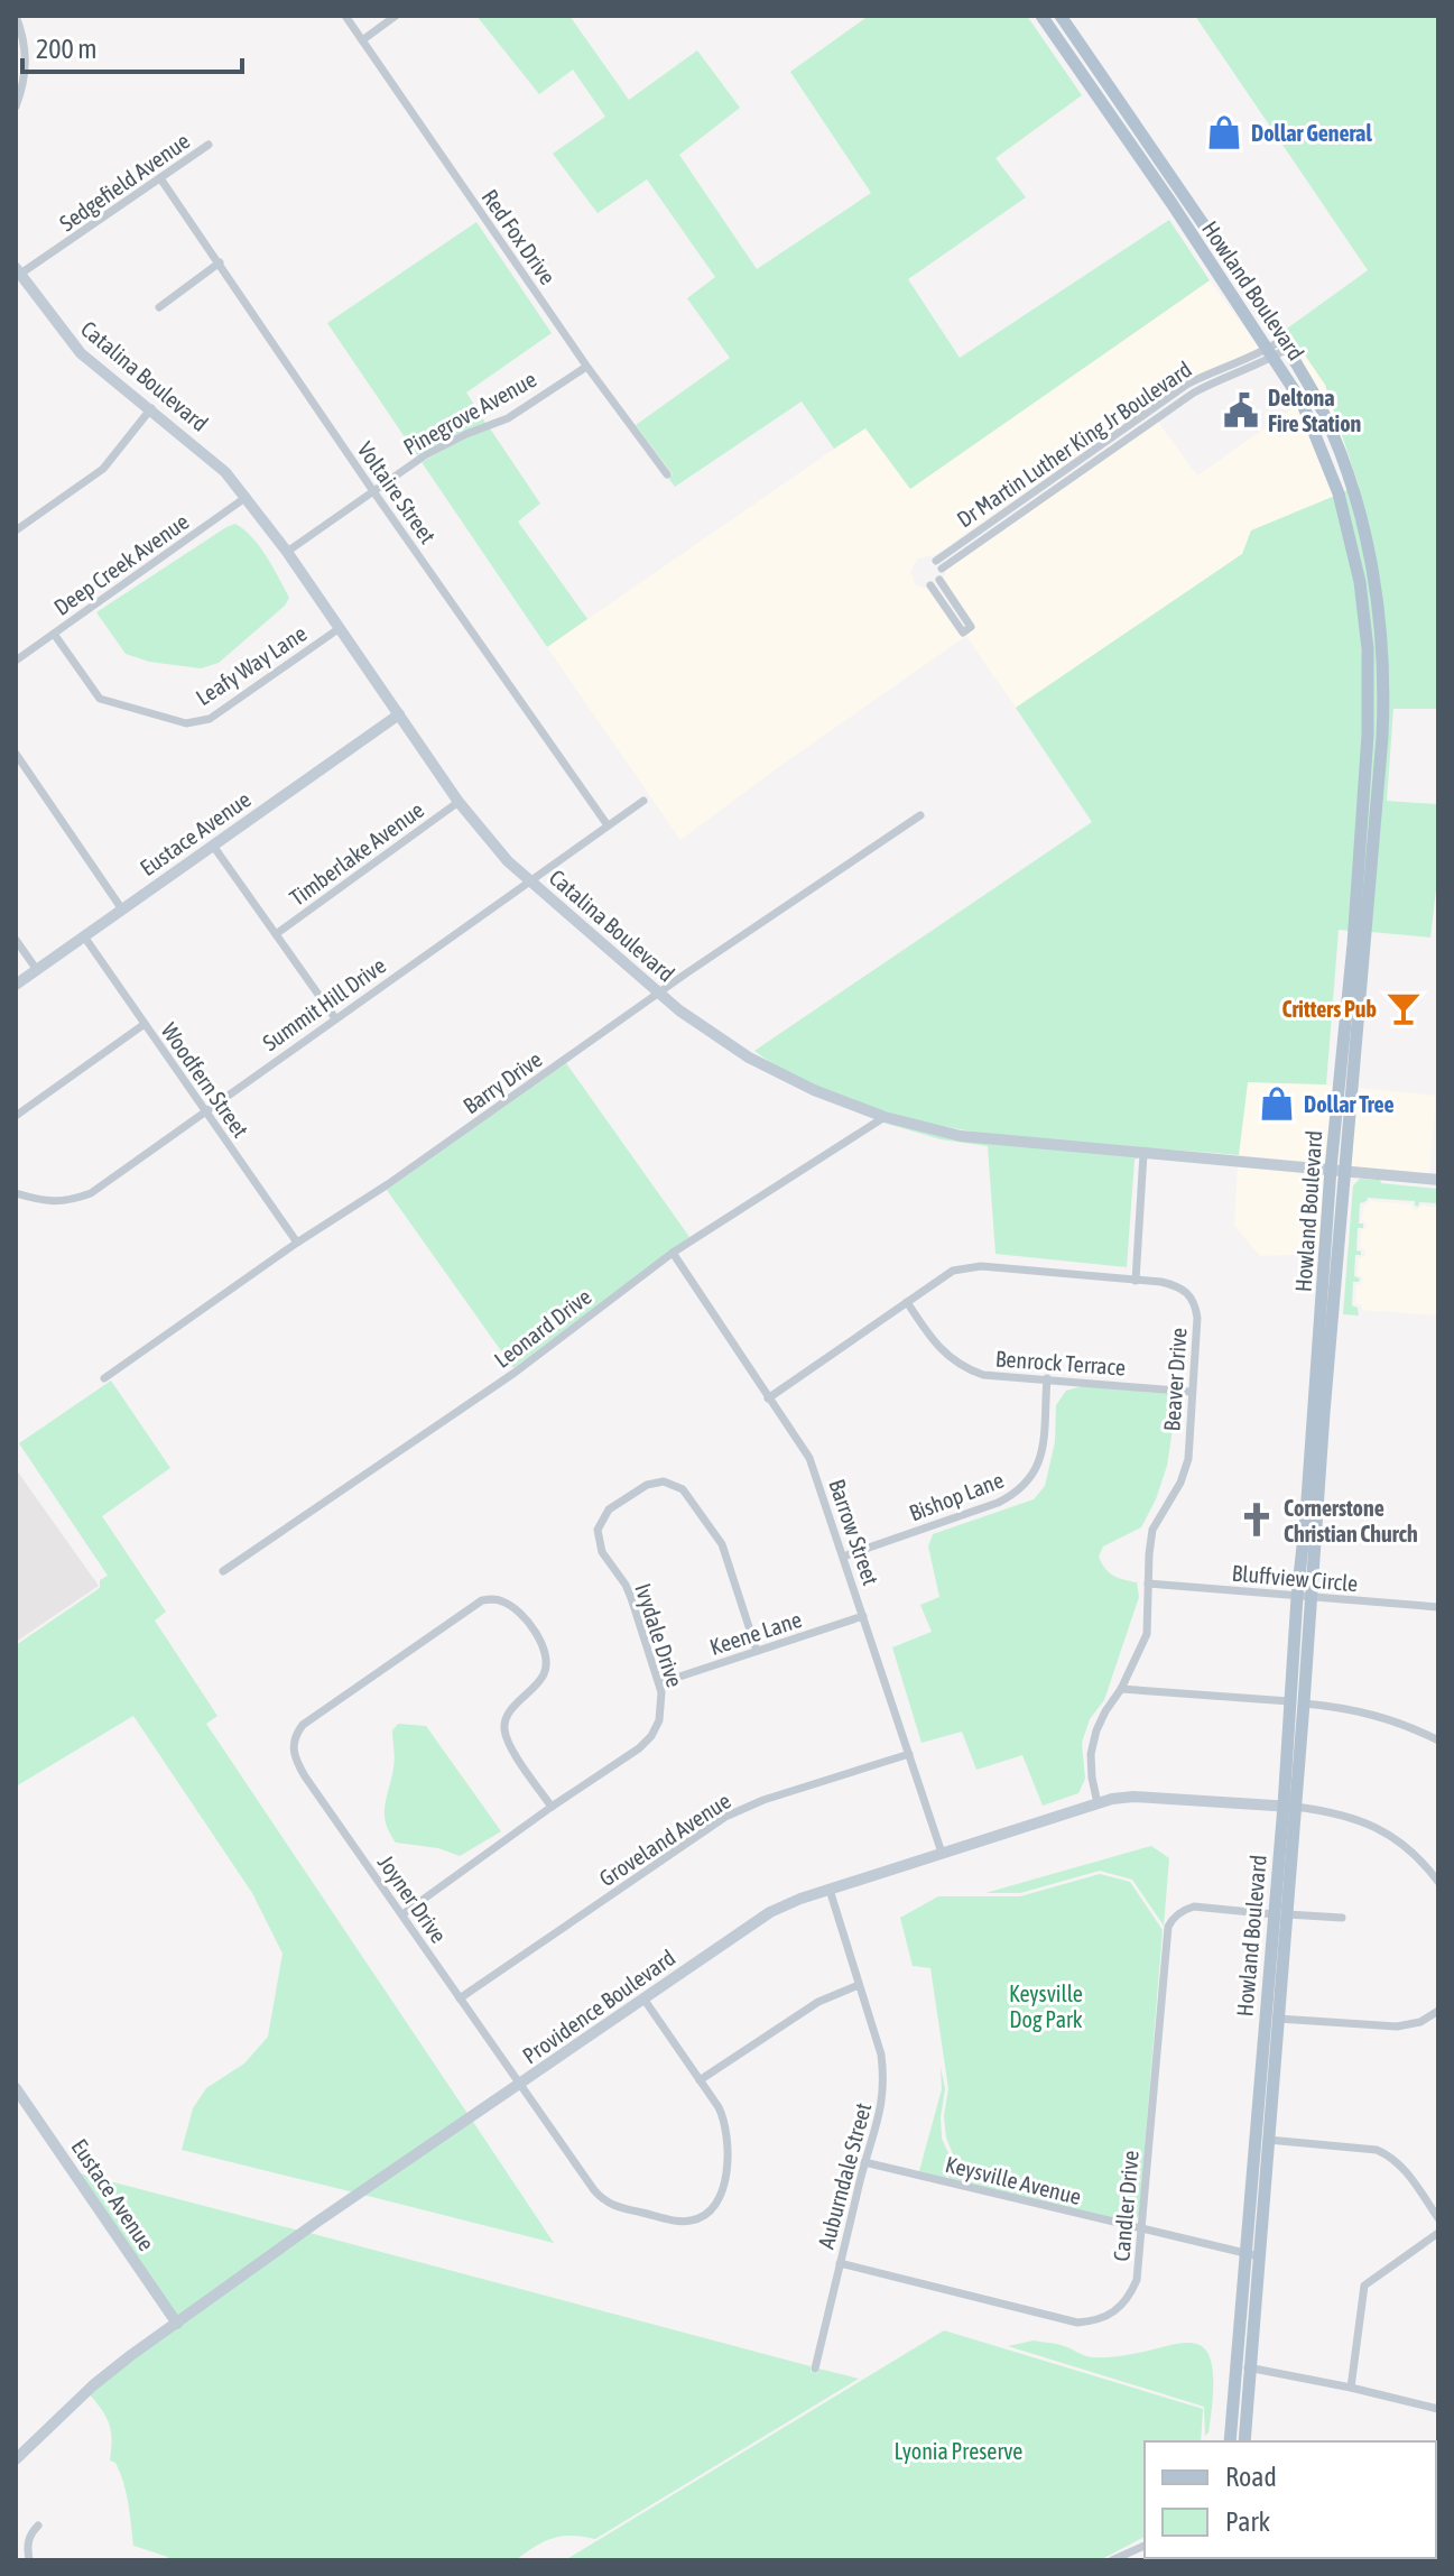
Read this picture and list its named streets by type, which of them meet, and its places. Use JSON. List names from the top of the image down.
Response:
{
  "streets": {
    "main road": ["Howland Boulevard"],
    "street": [
      "Sedgefield Avenue",
      "Red Fox Drive",
      "Catalina Boulevard",
      "Pinegrove Avenue",
      "Dr Martin Luther King Jr Boulevard",
      "Voltaire Street",
      "Deep Creek Avenue",
      "Leafy Way Lane",
      "Eustace Avenue",
      "Timberlake Avenue",
      "Summit Hill Drive",
      "Woodfern Street",
      "Barry Drive",
      "Leonard Drive",
      "Benrock Terrace",
      "Beaver Drive",
      "Bishop Lane",
      "Barrow Street",
      "Bluffview Circle",
      "Keene Lane",
      "Ivydale Drive",
      "Groveland Avenue",
      "Joyner Drive",
      "Providence Boulevard",
      "Auburndale Street",
      "Keysville Avenue",
      "Candler Drive"
    ]
  },
  "crossings": [
    ["Sedgefield Avenue", "Catalina Boulevard"],
    ["Sedgefield Avenue", "Voltaire Street"],
    ["Howland Boulevard", "Catalina Boulevard"],
    ["Howland Boulevard", "Dr Martin Luther King Jr Boulevard"],
    ["Howland Boulevard", "Bluffview Circle"],
    ["Howland Boulevard", "Providence Boulevard"],
    ["Howland Boulevard", "Keysville Avenue"],
    ["Howland Boulevard", "Candler Drive"],
    ["Catalina Boulevard", "Pinegrove Avenue"],
    ["Catalina Boulevard", "Deep Creek Avenue"],
    ["Catalina Boulevard", "Leafy Way Lane"],
    ["Catalina Boulevard", "Eustace Avenue"],
    ["Catalina Boulevard", "Timberlake Avenue"],
    ["Catalina Boulevard", "Summit Hill Drive"],
    ["Catalina Boulevard", "Barry Drive"],
    ["Catalina Boulevard", "Leonard Drive"],
    ["Pinegrove Avenue", "Voltaire Street"],
    ["Voltaire Street", "Summit Hill Drive"],
    ["Deep Creek Avenue", "Leafy Way Lane"],
    ["Eustace Avenue", "Woodfern Street"],
    ["Eustace Avenue", "Providence Boulevard"],
    ["Summit Hill Drive", "Woodfern Street"],
    ["Woodfern Street", "Barry Drive"],
    ["Leonard Drive", "Barrow Street"],
    ["Benrock Terrace", "Beaver Drive"],
    ["Benrock Terrace", "Bishop Lane"],
    ["Beaver Drive", "Barrow Street"],
    ["Beaver Drive", "Bluffview Circle"],
    ["Beaver Drive", "Providence Boulevard"],
    ["Bishop Lane", "Barrow Street"],
    ["Barrow Street", "Keene Lane"],
    ["Barrow Street", "Groveland Avenue"],
    ["Barrow Street", "Providence Boulevard"],
    ["Keene Lane", "Ivydale Drive"],
    ["Ivydale Drive", "Joyner Drive"],
    ["Groveland Avenue", "Joyner Drive"],
    ["Joyner Drive", "Providence Boulevard"],
    ["Providence Boulevard", "Auburndale Street"],
    ["Auburndale Street", "Keysville Avenue"],
    ["Auburndale Street", "Candler Drive"],
    ["Keysville Avenue", "Candler Drive"]
  ],
  "parks": ["Keysville Dog Park", "Lyonia Preserve"],
  "places": {
    "shop": ["Dollar General", "Dollar Tree"],
    "public building": ["Deltona Fire Station"],
    "bar": ["Critters Pub"],
    "church": ["Cornerstone Christian Church"]
  },
  "legend": ["Road", "Park"],
  "scale_bar": "200 m"
}
